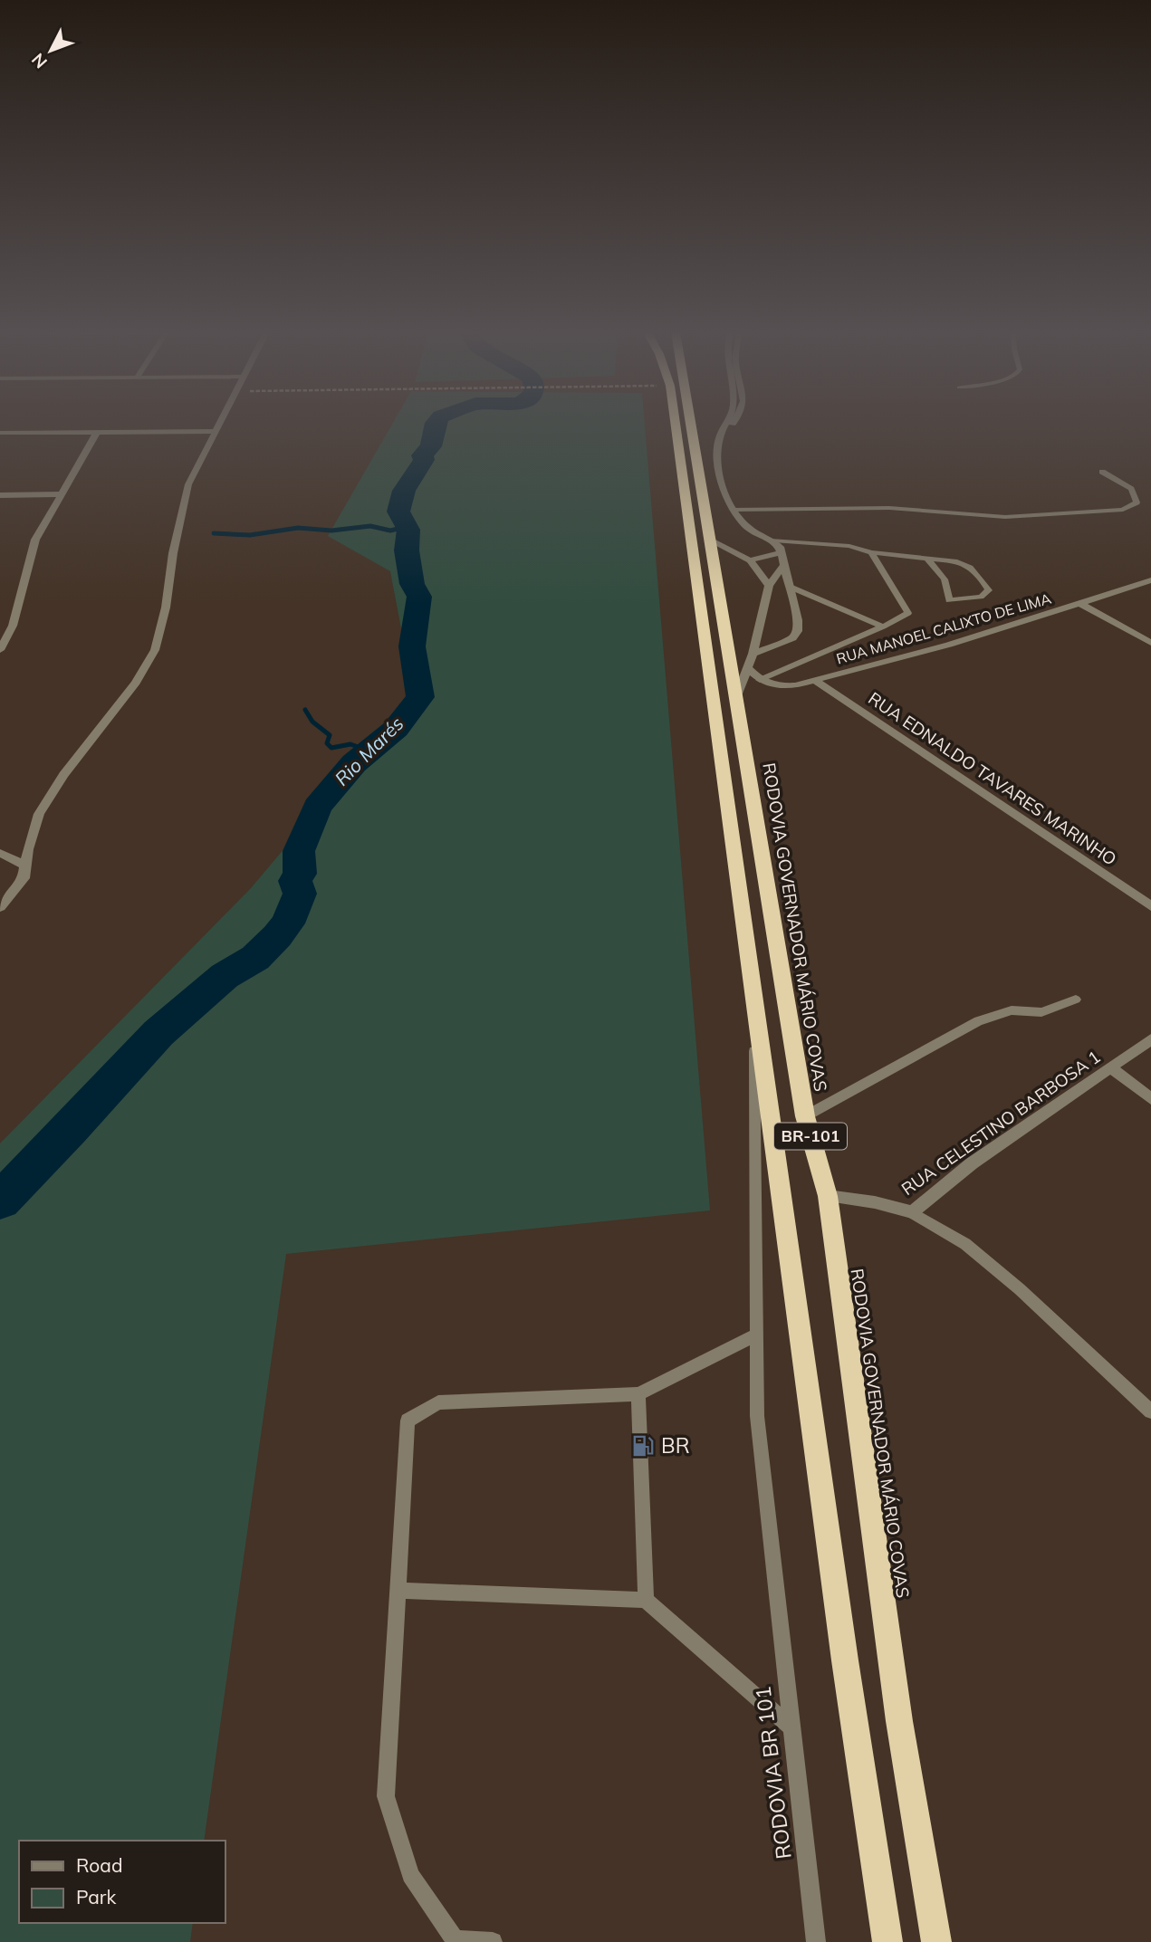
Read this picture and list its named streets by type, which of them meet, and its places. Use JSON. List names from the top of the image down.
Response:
{
  "streets": {
    "highway": ["RODOVIA GOVERNADOR MÁRIO COVAS", "BR-101"],
    "street": ["RUA MANOEL CALIXTO DE LIMA", "RUA EDNALDO TAVARES MARINHO", "RUA CELESTINO BARBOSA 1"],
    "lane": ["RODOVIA BR 101"]
  },
  "crossings": [
    ["RUA MANOEL CALIXTO DE LIMA", "RUA EDNALDO TAVARES MARINHO"],
    ["RODOVIA GOVERNADOR MÁRIO COVAS", "RUA CELESTINO BARBOSA 1"],
    ["BR-101", "RODOVIA BR 101"]
  ],
  "water": ["Rio Marés"],
  "places": {
    "fuel station": ["BR"]
  },
  "legend": ["Road", "Park"],
  "north": "bottom left"
}
